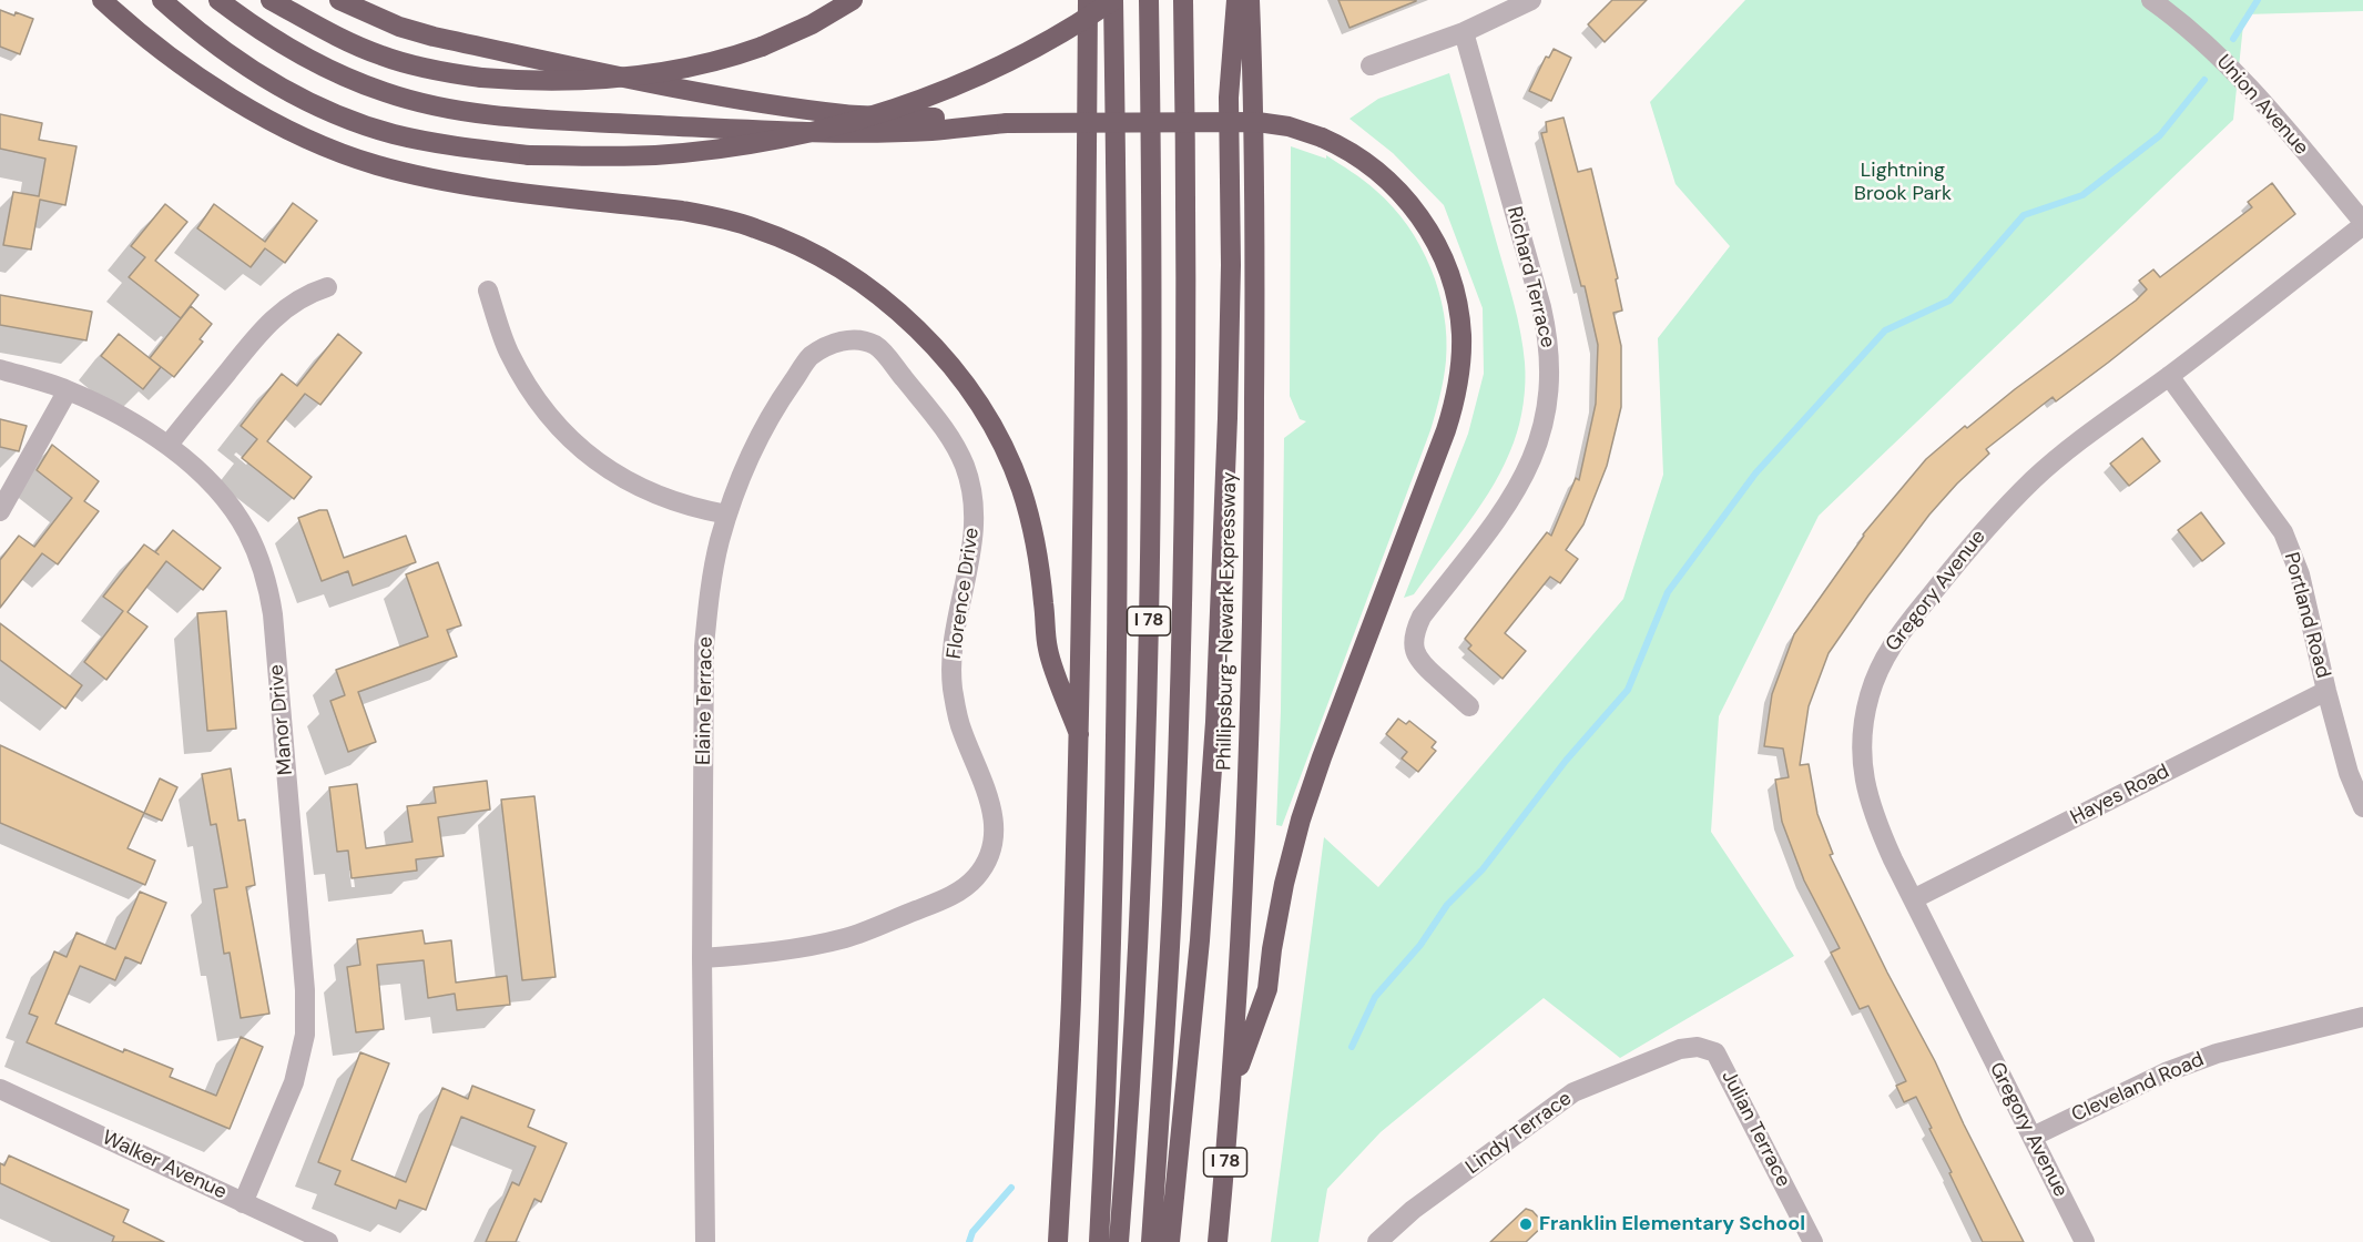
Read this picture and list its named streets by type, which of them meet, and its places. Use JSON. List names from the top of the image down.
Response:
{
  "streets": {
    "highway": ["I 78", "Phillipsburg-Newark Expressway"],
    "street": [
      "Union Avenue",
      "Richard Terrace",
      "Gregory Avenue",
      "Florence Drive",
      "Portland Road",
      "Elaine Terrace",
      "Manor Drive",
      "Hayes Road",
      "Cleveland Road",
      "Julian Terrace",
      "Lindy Terrace",
      "Walker Avenue"
    ]
  },
  "crossings": [
    ["Union Avenue", "Gregory Avenue"],
    ["Gregory Avenue", "Portland Road"],
    ["Gregory Avenue", "Hayes Road"],
    ["Gregory Avenue", "Cleveland Road"],
    ["Florence Drive", "Elaine Terrace"],
    ["Portland Road", "Hayes Road"],
    ["Manor Drive", "Walker Avenue"],
    ["Julian Terrace", "Lindy Terrace"]
  ],
  "parks": ["Lightning Brook Park"],
  "places": ["Franklin Elementary School"]
}
